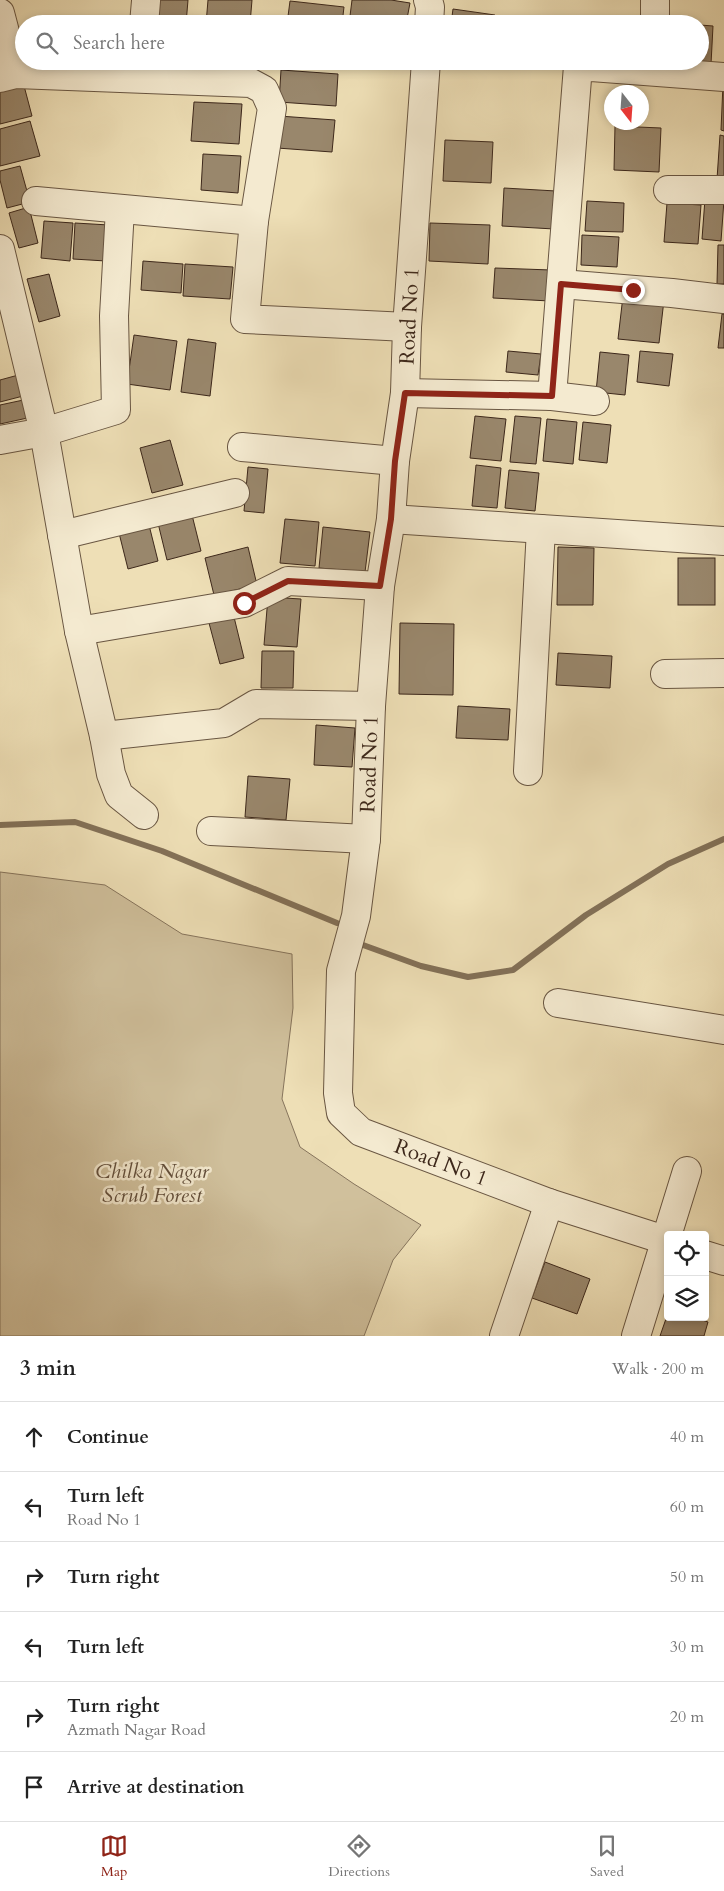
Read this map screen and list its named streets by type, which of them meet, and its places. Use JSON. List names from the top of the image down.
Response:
{
  "streets": {
    "street": ["Road No 1"]
  },
  "parks": ["Chilka Nagar Scrub Forest"],
  "north": "bottom",
  "page": {
    "search": "Search here",
    "heading": ["3 min", "Walk · 200 m"],
    "list": [
      ["Continue", "40 m"],
      ["Turn left", "Road No 1", "60 m"],
      ["Turn right", "50 m"],
      ["Turn left", "30 m"],
      ["Turn right", "Azmath Nagar Road", "20 m"],
      "Arrive at destination"
    ],
    "nav": ["Map", "Directions", "Saved"]
  }
}
